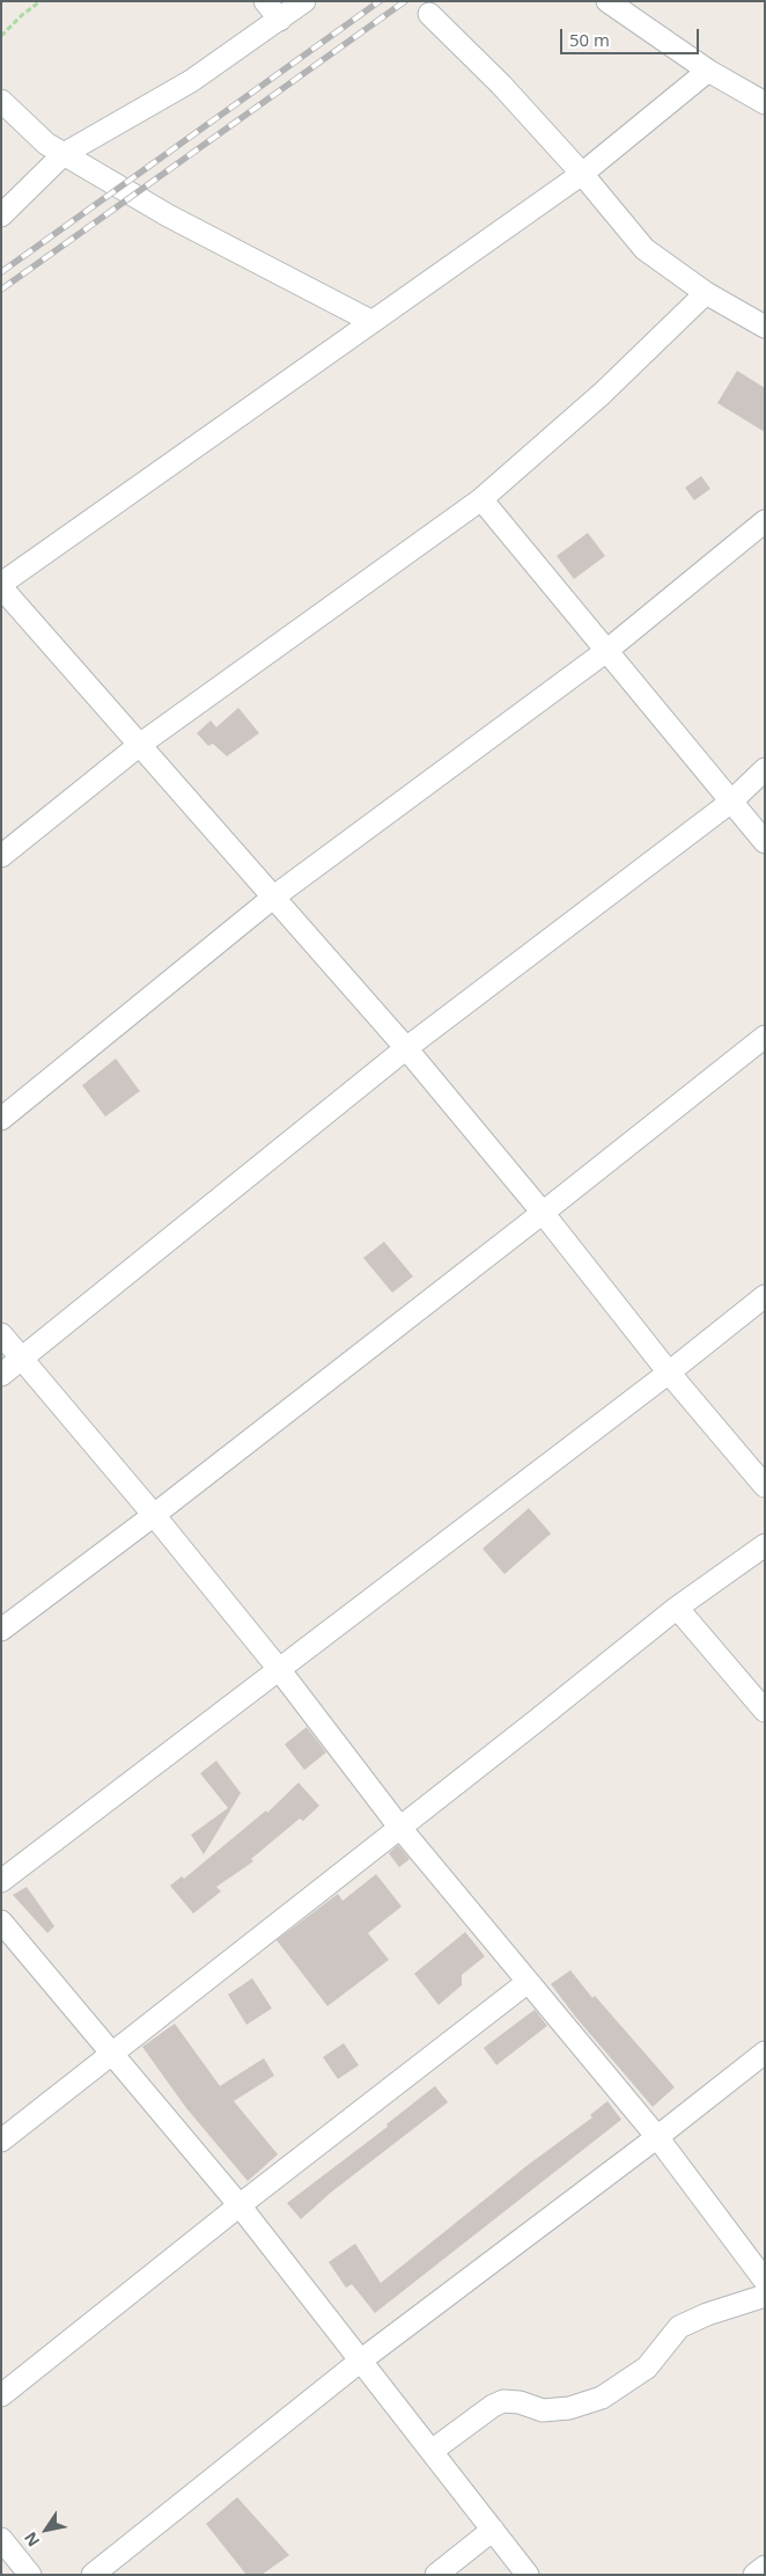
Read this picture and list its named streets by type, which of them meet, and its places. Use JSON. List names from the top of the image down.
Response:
{
  "scale_bar": "50 m",
  "north": "bottom left"
}
